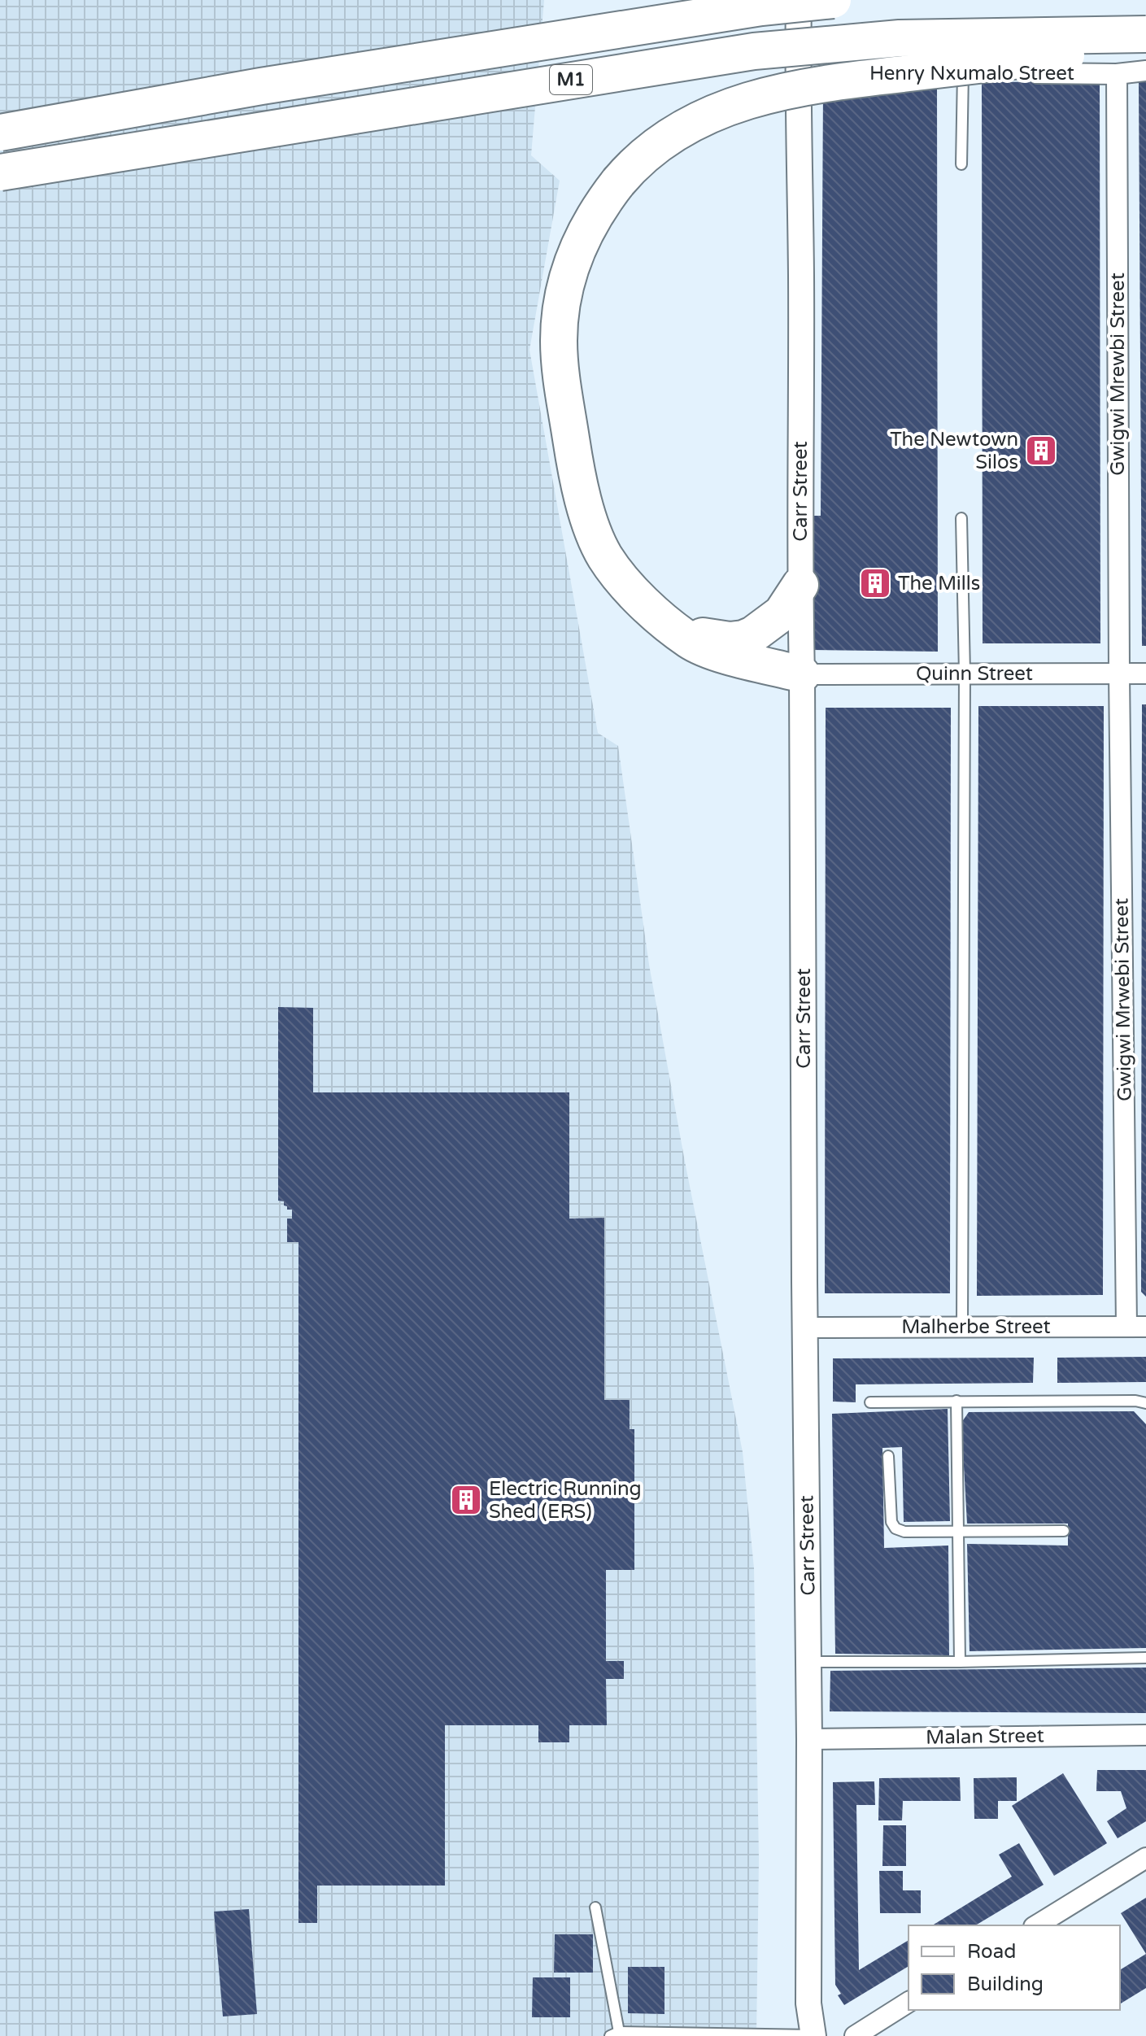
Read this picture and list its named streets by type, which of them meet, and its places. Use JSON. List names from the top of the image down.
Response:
{
  "streets": {
    "highway": ["M1"],
    "street": [
      "Henry Nxumalo Street",
      "Gwigwi Mrewbi Street",
      "Carr Street",
      "Quinn Street",
      "Gwigwi Mrwebi Street",
      "Malherbe Street",
      "Malan Street"
    ]
  },
  "crossings": [
    ["Henry Nxumalo Street", "Gwigwi Mrewbi Street"],
    ["Henry Nxumalo Street", "Carr Street"],
    ["Gwigwi Mrewbi Street", "Quinn Street"],
    ["Gwigwi Mrewbi Street", "Gwigwi Mrwebi Street"],
    ["Carr Street", "Quinn Street"],
    ["Carr Street", "Malherbe Street"],
    ["Carr Street", "Malan Street"],
    ["Quinn Street", "Gwigwi Mrwebi Street"],
    ["Gwigwi Mrwebi Street", "Malherbe Street"]
  ],
  "places": {
    "building": ["The Newtown Silos", "The Mills", "Electric Running Shed (ERS)"]
  },
  "legend": ["Road", "Building"]
}
